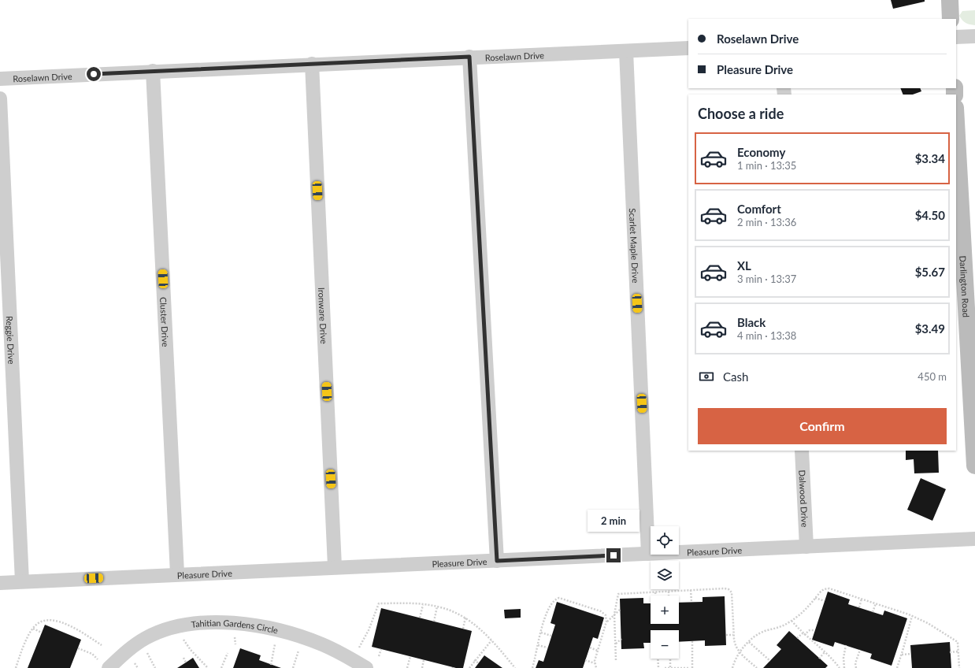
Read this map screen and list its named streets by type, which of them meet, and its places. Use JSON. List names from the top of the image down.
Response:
{
  "streets": {
    "street": [
      "Roselawn Drive",
      "Scarlet Maple Drive",
      "Darlington Road",
      "Ironware Drive",
      "Cluster Drive",
      "Reggie Drive",
      "Dalwood Drive",
      "Pleasure Drive",
      "Tahitian Gardens Circle"
    ]
  },
  "crossings": [
    ["Roselawn Drive", "Scarlet Maple Drive"],
    ["Roselawn Drive", "Ironware Drive"],
    ["Roselawn Drive", "Cluster Drive"],
    ["Scarlet Maple Drive", "Pleasure Drive"],
    ["Ironware Drive", "Pleasure Drive"],
    ["Cluster Drive", "Pleasure Drive"],
    ["Reggie Drive", "Pleasure Drive"],
    ["Dalwood Drive", "Pleasure Drive"]
  ],
  "page": {
    "banner": ["Roselawn Drive", "Pleasure Drive"],
    "heading": "Choose a ride",
    "list": [
      {
        "name": "Economy",
        "note": "1 min · 13:35",
        "value": "$3.34"
      },
      {
        "name": "Comfort",
        "note": "2 min · 13:36",
        "value": "$4.50"
      },
      {
        "name": "XL",
        "note": "3 min · 13:37",
        "value": "$5.67"
      },
      {
        "name": "Black",
        "note": "4 min · 13:38",
        "value": "$3.49"
      }
    ],
    "pay": ["Cash", "450 m"],
    "buttons": "Confirm",
    "bubble": "2 min",
    "map_buttons": ["+", "−"]
  }
}
